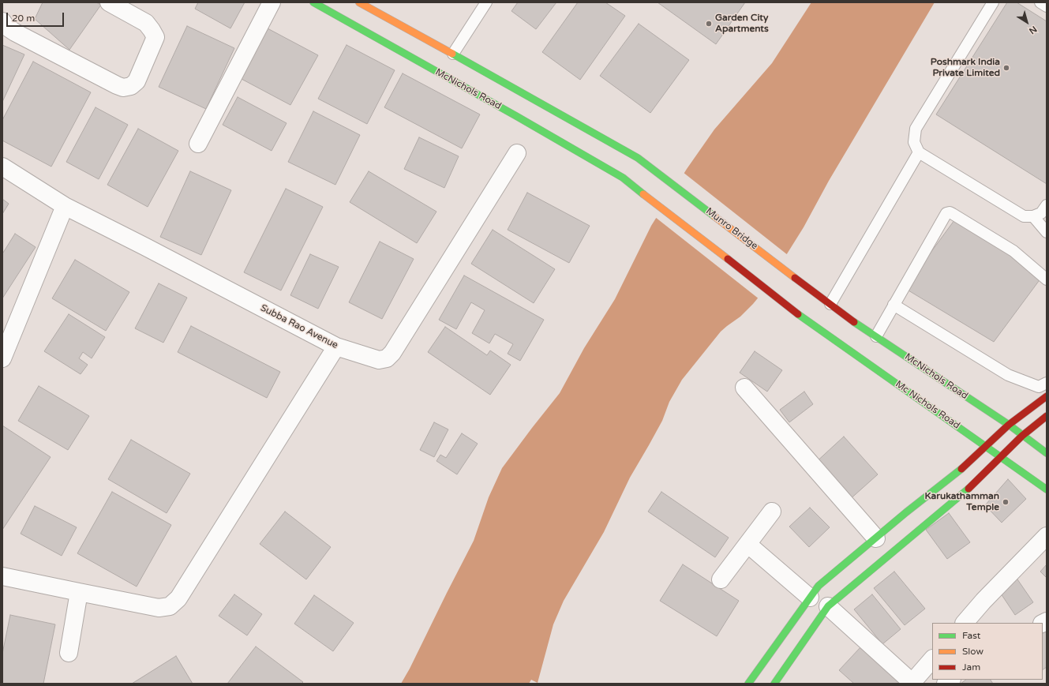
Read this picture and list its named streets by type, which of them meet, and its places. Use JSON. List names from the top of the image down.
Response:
{
  "streets": {
    "main road": ["McNichols Road", "Munro Bridge", "Mc Nichols Road"],
    "street": ["Subba Rao Avenue"]
  },
  "crossings": [
    ["McNichols Road", "Munro Bridge"],
    ["McNichols Road", "Mc Nichols Road"]
  ],
  "places": ["Garden City Apartments", "Poshmark India Private Limited", "Karukathamman Temple"],
  "legend": ["Fast", "Slow", "Jam"],
  "scale_bar": "20 m",
  "north": "bottom right"
}
